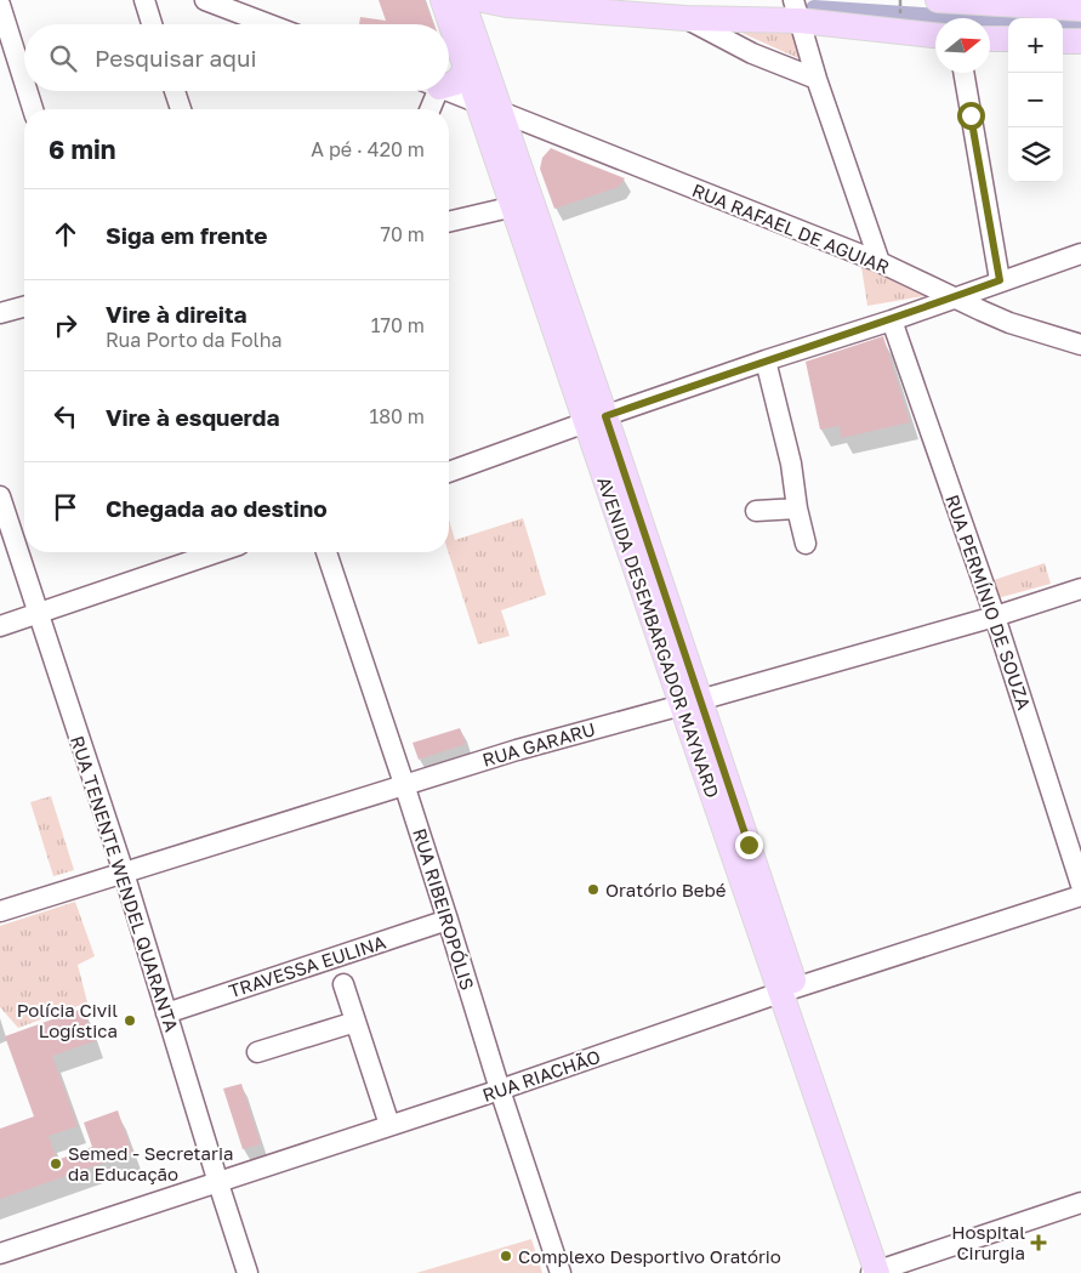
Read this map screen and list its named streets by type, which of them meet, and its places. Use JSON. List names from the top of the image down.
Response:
{
  "streets": {
    "main road": ["AVENIDA DESEMBARGADOR MAYNARD"],
    "street": [
      "RUA RAFAEL DE AGUIAR",
      "RUA PERMÍNIO DE SOUZA",
      "RUA GARARU",
      "RUA TENENTE WENDEL QUARANTA",
      "RUA RIBEIROPÓLIS",
      "TRAVESSA EULINA",
      "RUA RIACHÃO"
    ]
  },
  "crossings": [
    ["RUA RAFAEL DE AGUIAR", "AVENIDA DESEMBARGADOR MAYNARD"],
    ["RUA PERMÍNIO DE SOUZA", "RUA GARARU"],
    ["AVENIDA DESEMBARGADOR MAYNARD", "RUA GARARU"],
    ["AVENIDA DESEMBARGADOR MAYNARD", "RUA RIACHÃO"],
    ["RUA GARARU", "RUA TENENTE WENDEL QUARANTA"],
    ["RUA GARARU", "RUA RIBEIROPÓLIS"],
    ["RUA TENENTE WENDEL QUARANTA", "TRAVESSA EULINA"],
    ["RUA TENENTE WENDEL QUARANTA", "RUA RIACHÃO"],
    ["RUA RIBEIROPÓLIS", "TRAVESSA EULINA"],
    ["RUA RIBEIROPÓLIS", "RUA RIACHÃO"]
  ],
  "places": {
    "other": [
      "Oratório Bebé",
      "Polícia Civil Logística",
      "Semed - Secretaria da Educação",
      "Complexo Desportivo Oratório"
    ],
    "health": ["Hospital Cirurgia"]
  },
  "north": "right",
  "page": {
    "map_buttons": ["+", "−"],
    "search": "Pesquisar aqui",
    "heading": ["6 min", "A pé · 420 m"],
    "list": [
      ["Siga em frente", "70 m"],
      ["Vire à direita", "Rua Porto da Folha", "170 m"],
      ["Vire à esquerda", "180 m"],
      "Chegada ao destino"
    ]
  }
}
